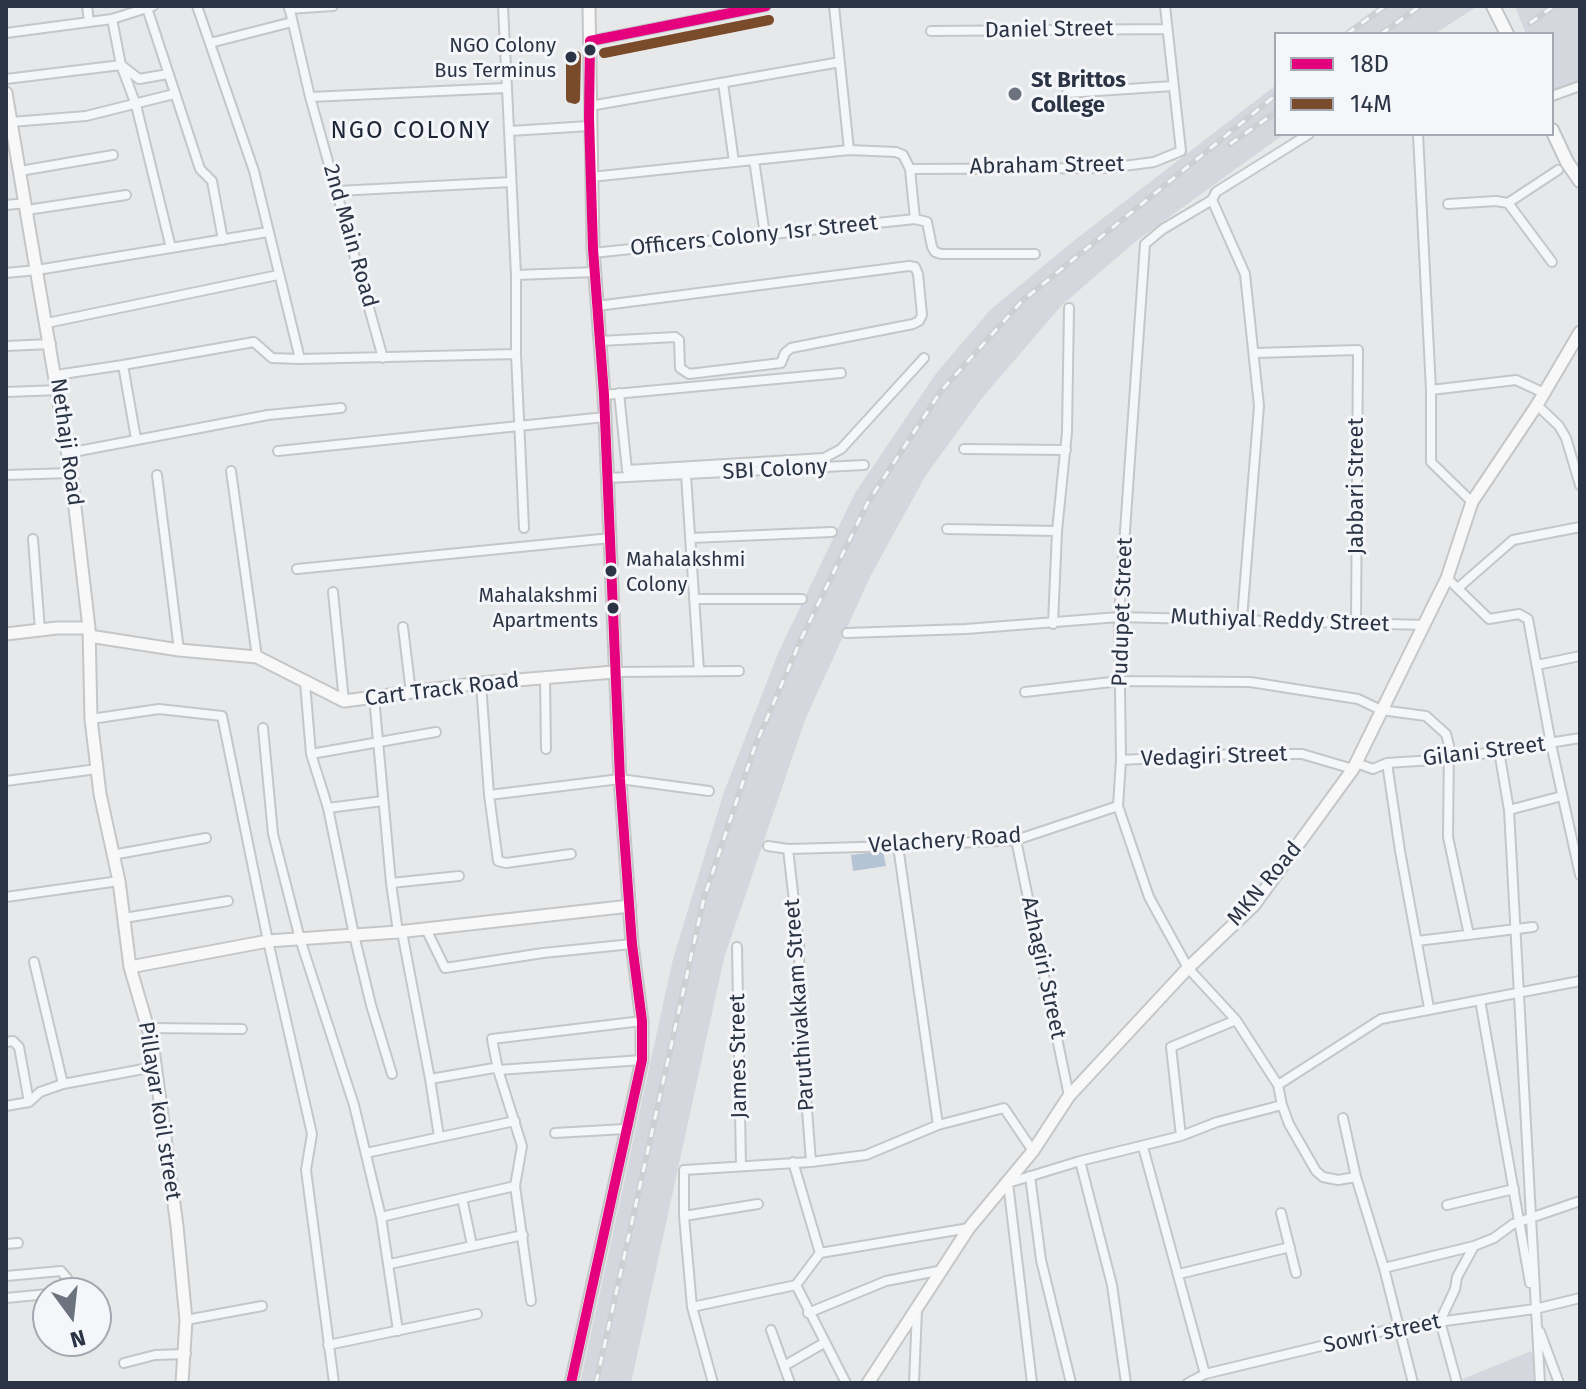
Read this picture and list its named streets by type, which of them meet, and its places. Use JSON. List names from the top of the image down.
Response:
{
  "streets": {
    "street": [
      "Daniel Street",
      "Abraham Street",
      "2nd Main Road",
      "Officers Colony 1sr Street",
      "Nethaji Road",
      "SBI Colony",
      "Jabbari Street",
      "Pudupet Street",
      "Muthiyal Reddy Street",
      "Cart Track Road",
      "Gilani Street",
      "Vedagiri Street",
      "Velachery Road",
      "MKN Road",
      "Azhagiri Street",
      "Paruthivakkam Street",
      "James Street",
      "Pillayar koil street",
      "Sowri street"
    ]
  },
  "crossings": [
    ["Nethaji Road", "Cart Track Road"],
    ["Nethaji Road", "Pillayar koil street"],
    ["Jabbari Street", "Muthiyal Reddy Street"],
    ["Pudupet Street", "Muthiyal Reddy Street"],
    ["Pudupet Street", "Vedagiri Street"],
    ["Pudupet Street", "Velachery Road"],
    ["Pudupet Street", "MKN Road"],
    ["Muthiyal Reddy Street", "MKN Road"],
    ["Gilani Street", "Vedagiri Street"],
    ["Gilani Street", "MKN Road"],
    ["Vedagiri Street", "MKN Road"],
    ["Velachery Road", "Azhagiri Street"],
    ["Velachery Road", "Paruthivakkam Street"],
    ["MKN Road", "Azhagiri Street"]
  ],
  "districts": ["NGO COLONY"],
  "places": [
    "NGO Colony Bus Terminus",
    "St Brittos College",
    "Mahalakshmi Colony",
    "Mahalakshmi Apartments"
  ],
  "lines": ["transit line 18D", "transit line 14M"],
  "legend": ["18D", "14M"],
  "north": "bottom"
}
